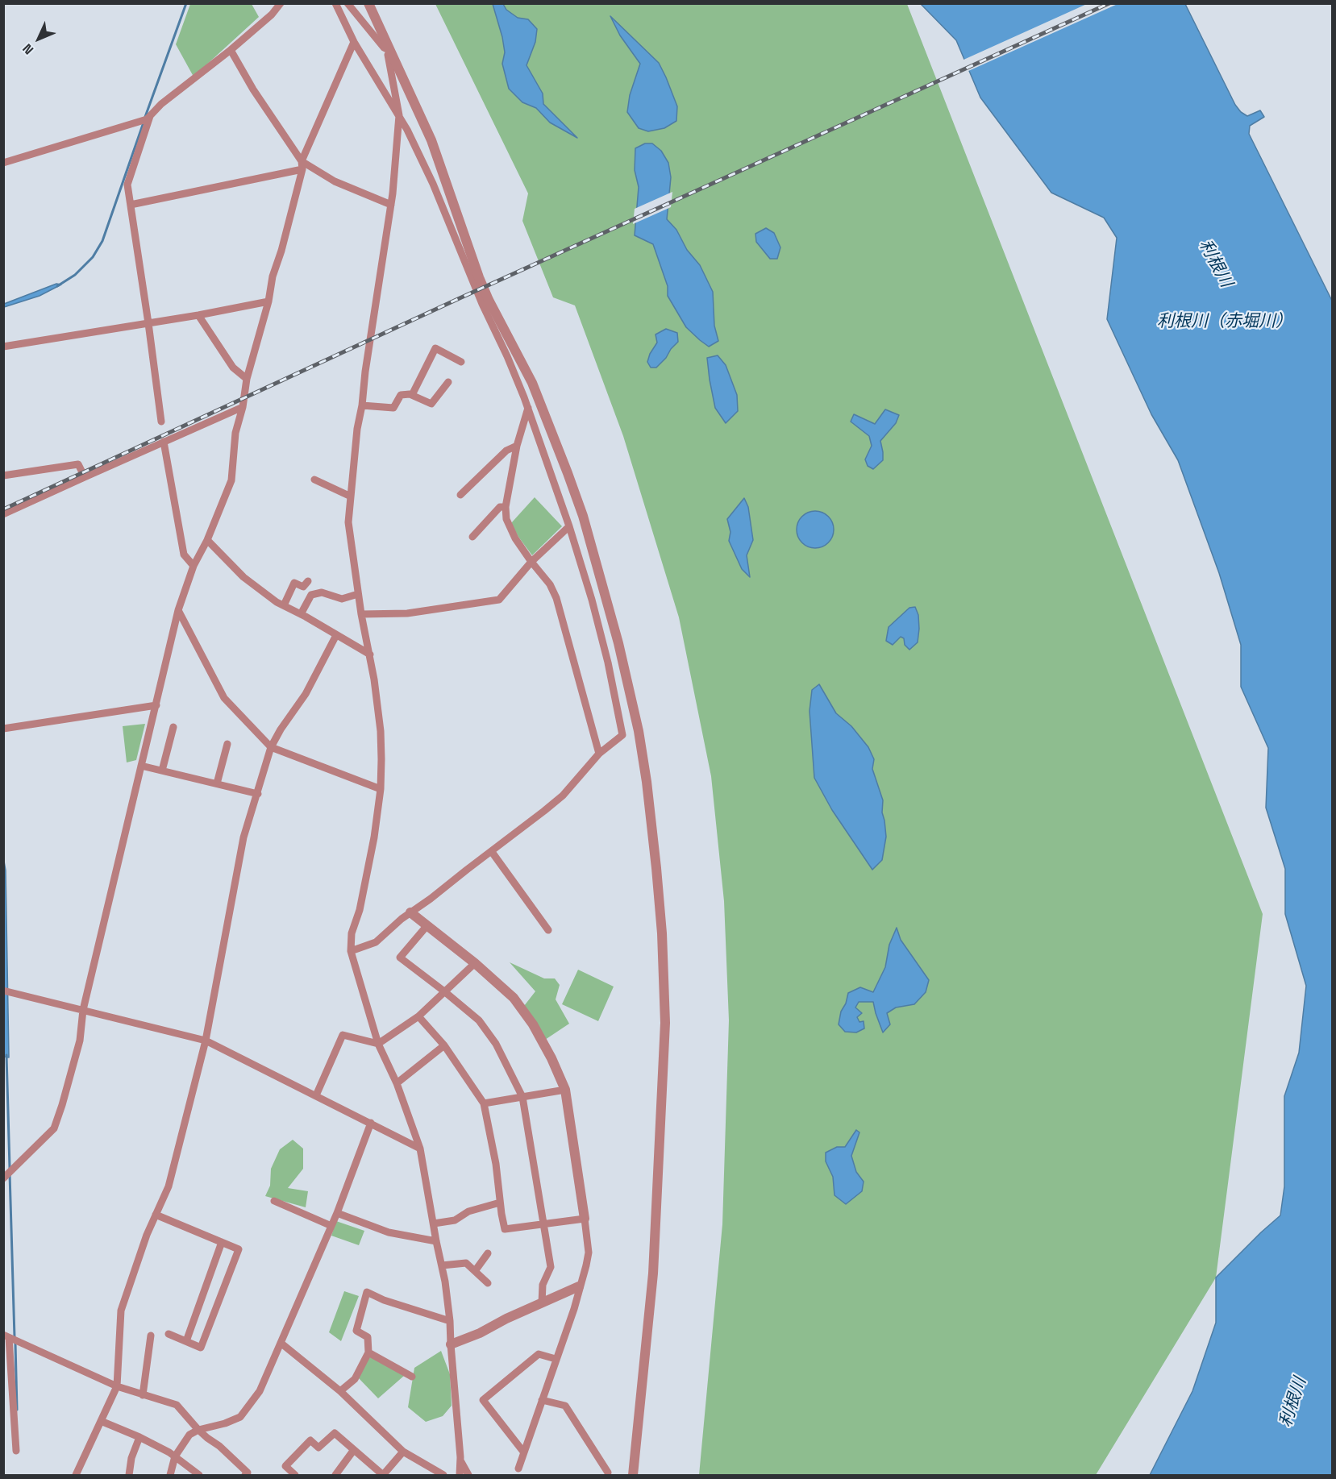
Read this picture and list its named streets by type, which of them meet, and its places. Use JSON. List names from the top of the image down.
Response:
{
  "water": ["利根川", "利根川（赤堀川）"],
  "north": "bottom left"
}
